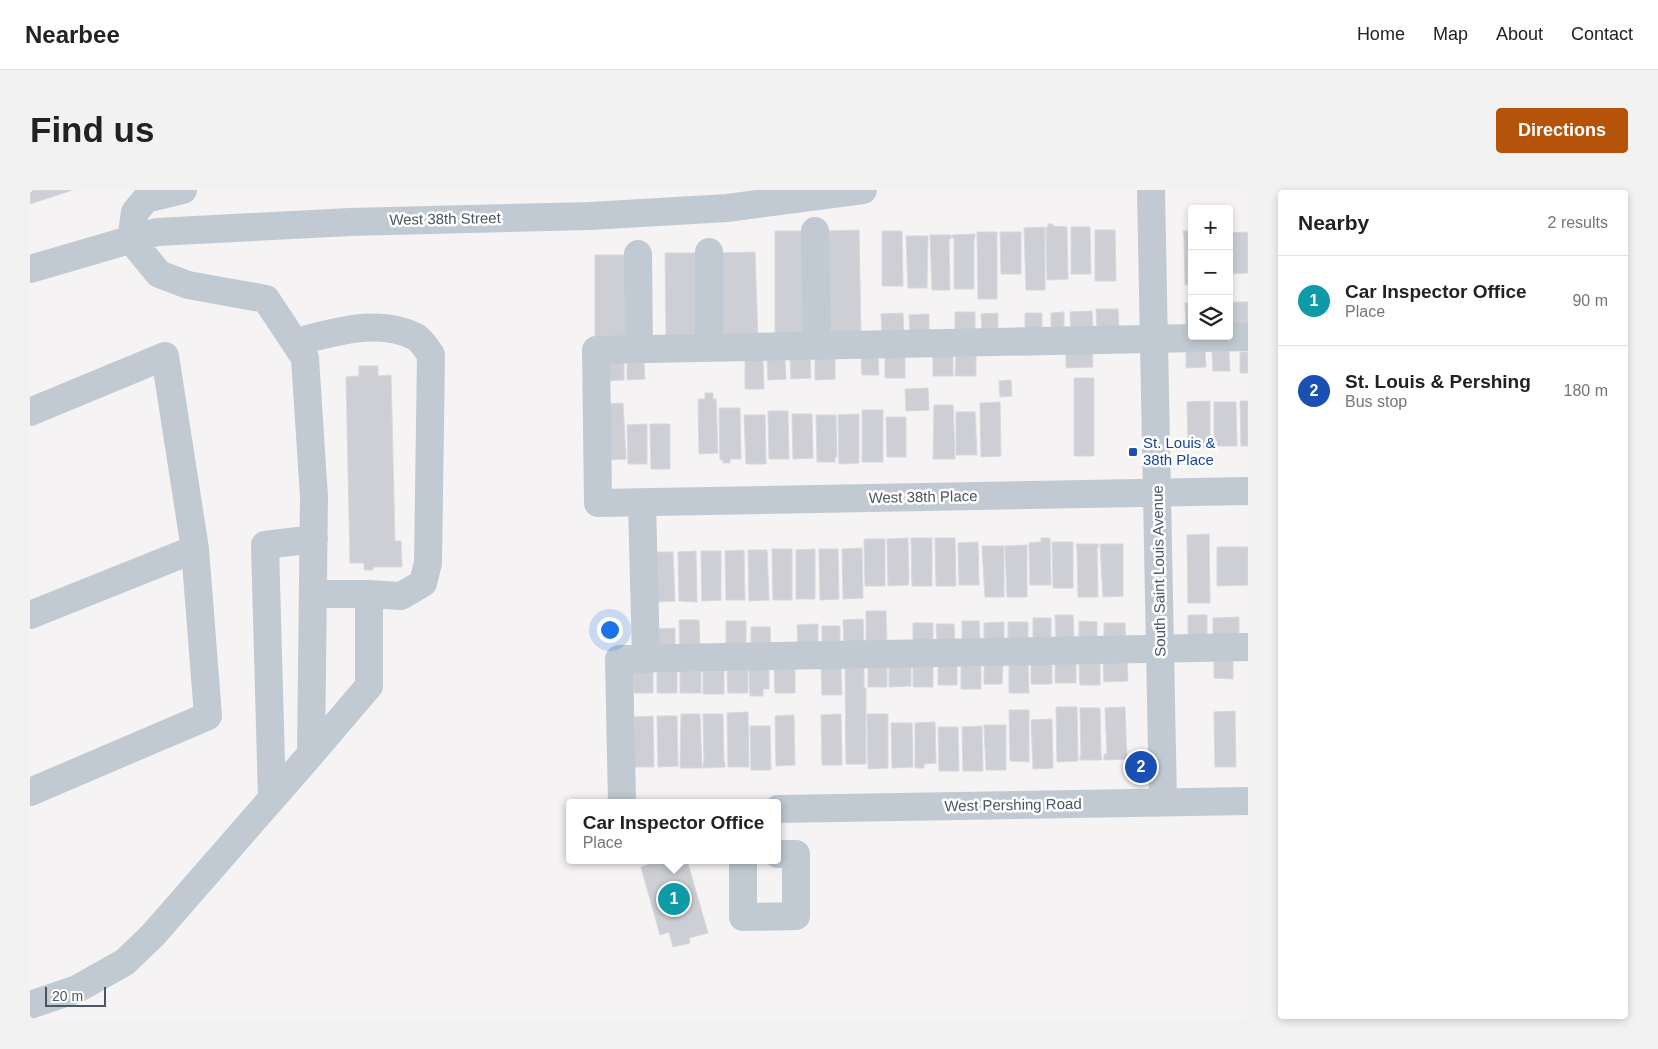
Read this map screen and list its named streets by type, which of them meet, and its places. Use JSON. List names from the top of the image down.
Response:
{
  "streets": {
    "street": [
      "West 38th Street",
      "West 38th Place",
      "South Saint Louis Avenue",
      "West Pershing Road"
    ]
  },
  "crossings": [
    ["West 38th Place", "South Saint Louis Avenue"],
    ["South Saint Louis Avenue", "West Pershing Road"]
  ],
  "places": {
    "transit": ["St. Louis & 38th Place"]
  },
  "scale_bar": "20 m",
  "page": {
    "header": "Nearbee",
    "nav": [
      "Home",
      "Map",
      "About",
      "Contact"
    ],
    "buttons": "Directions",
    "title": "Find us",
    "heading": ["Nearby", "2 results"],
    "map_buttons": ["+", "−"],
    "list": [
      {
        "mark": "1",
        "name": "Car Inspector Office",
        "note": "Place",
        "value": "90 m"
      },
      {
        "mark": "2",
        "name": "St. Louis & Pershing",
        "note": "Bus stop",
        "value": "180 m"
      }
    ],
    "pins": ["2", "1"],
    "popup": ["Car Inspector Office", "Place"],
    "scale": "20 m"
  }
}
